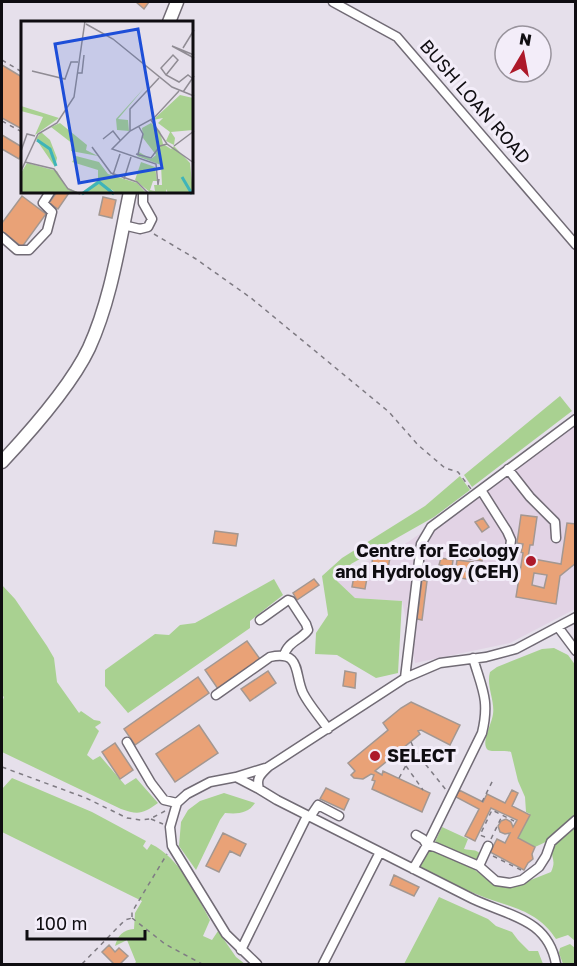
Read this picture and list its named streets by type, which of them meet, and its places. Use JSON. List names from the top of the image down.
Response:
{
  "streets": {
    "street": ["BUSH LOAN ROAD"]
  },
  "places": ["Centre for Ecology and Hydrology (CEH)", "SELECT"],
  "scale_bar": "100 m",
  "north": "top"
}
